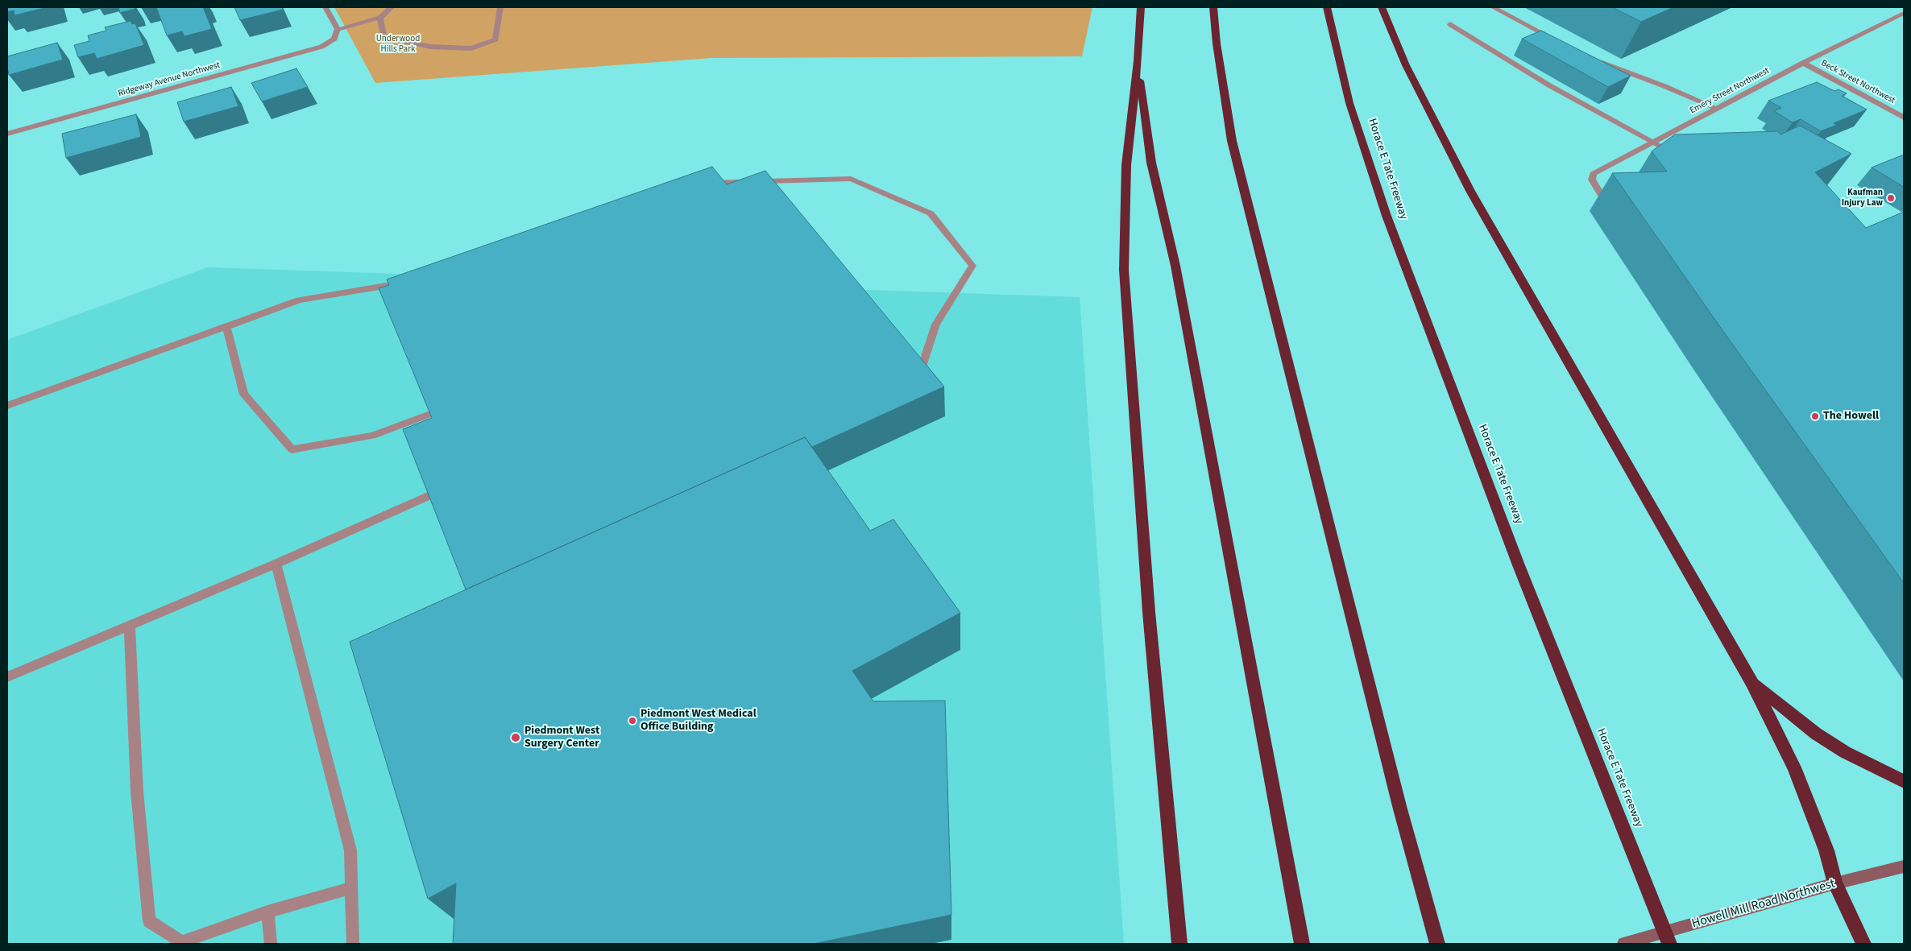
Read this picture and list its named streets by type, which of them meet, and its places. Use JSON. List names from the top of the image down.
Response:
{
  "streets": {
    "highway": ["Horace E Tate Freeway"],
    "main road": ["Howell Mill Road Northwest"],
    "street": ["Ridgeway Avenue Northwest", "Beck Street Northwest", "Emery Street Northwest"]
  },
  "crossings": [
    ["Beck Street Northwest", "Emery Street Northwest"]
  ],
  "parks": ["Underwood Hills Park"],
  "places": [
    "Kaufman Injury Law",
    "The Howell",
    "Piedmont West Medical Office Building",
    "Piedmont West Surgery Center"
  ]
}
